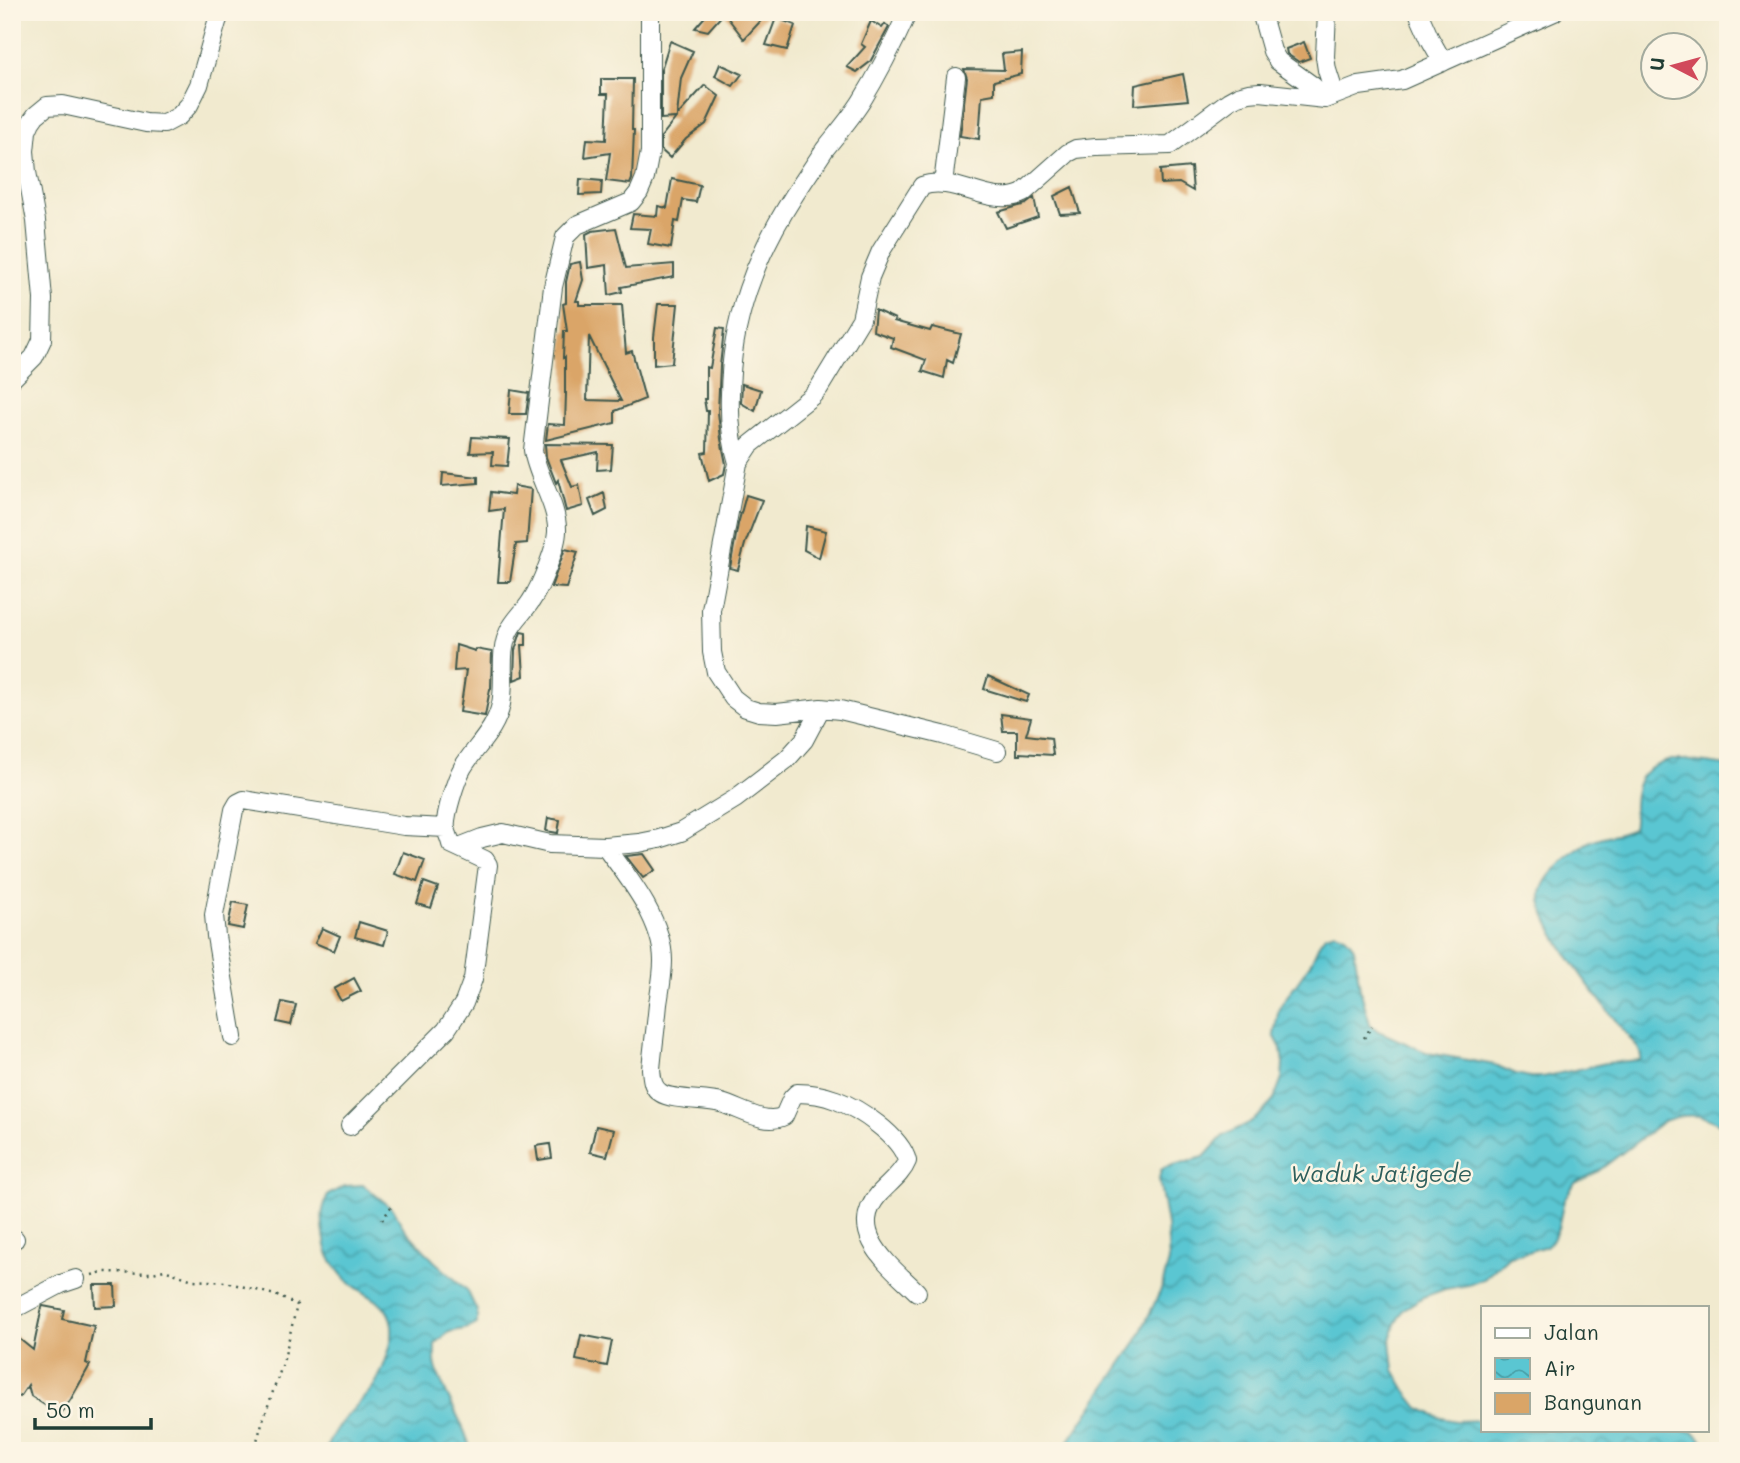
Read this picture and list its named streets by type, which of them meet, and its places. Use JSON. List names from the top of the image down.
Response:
{
  "water": ["Waduk Jatigede"],
  "legend": ["Jalan", "Air", "Bangunan"],
  "scale_bar": "50 m",
  "north": "left"
}
